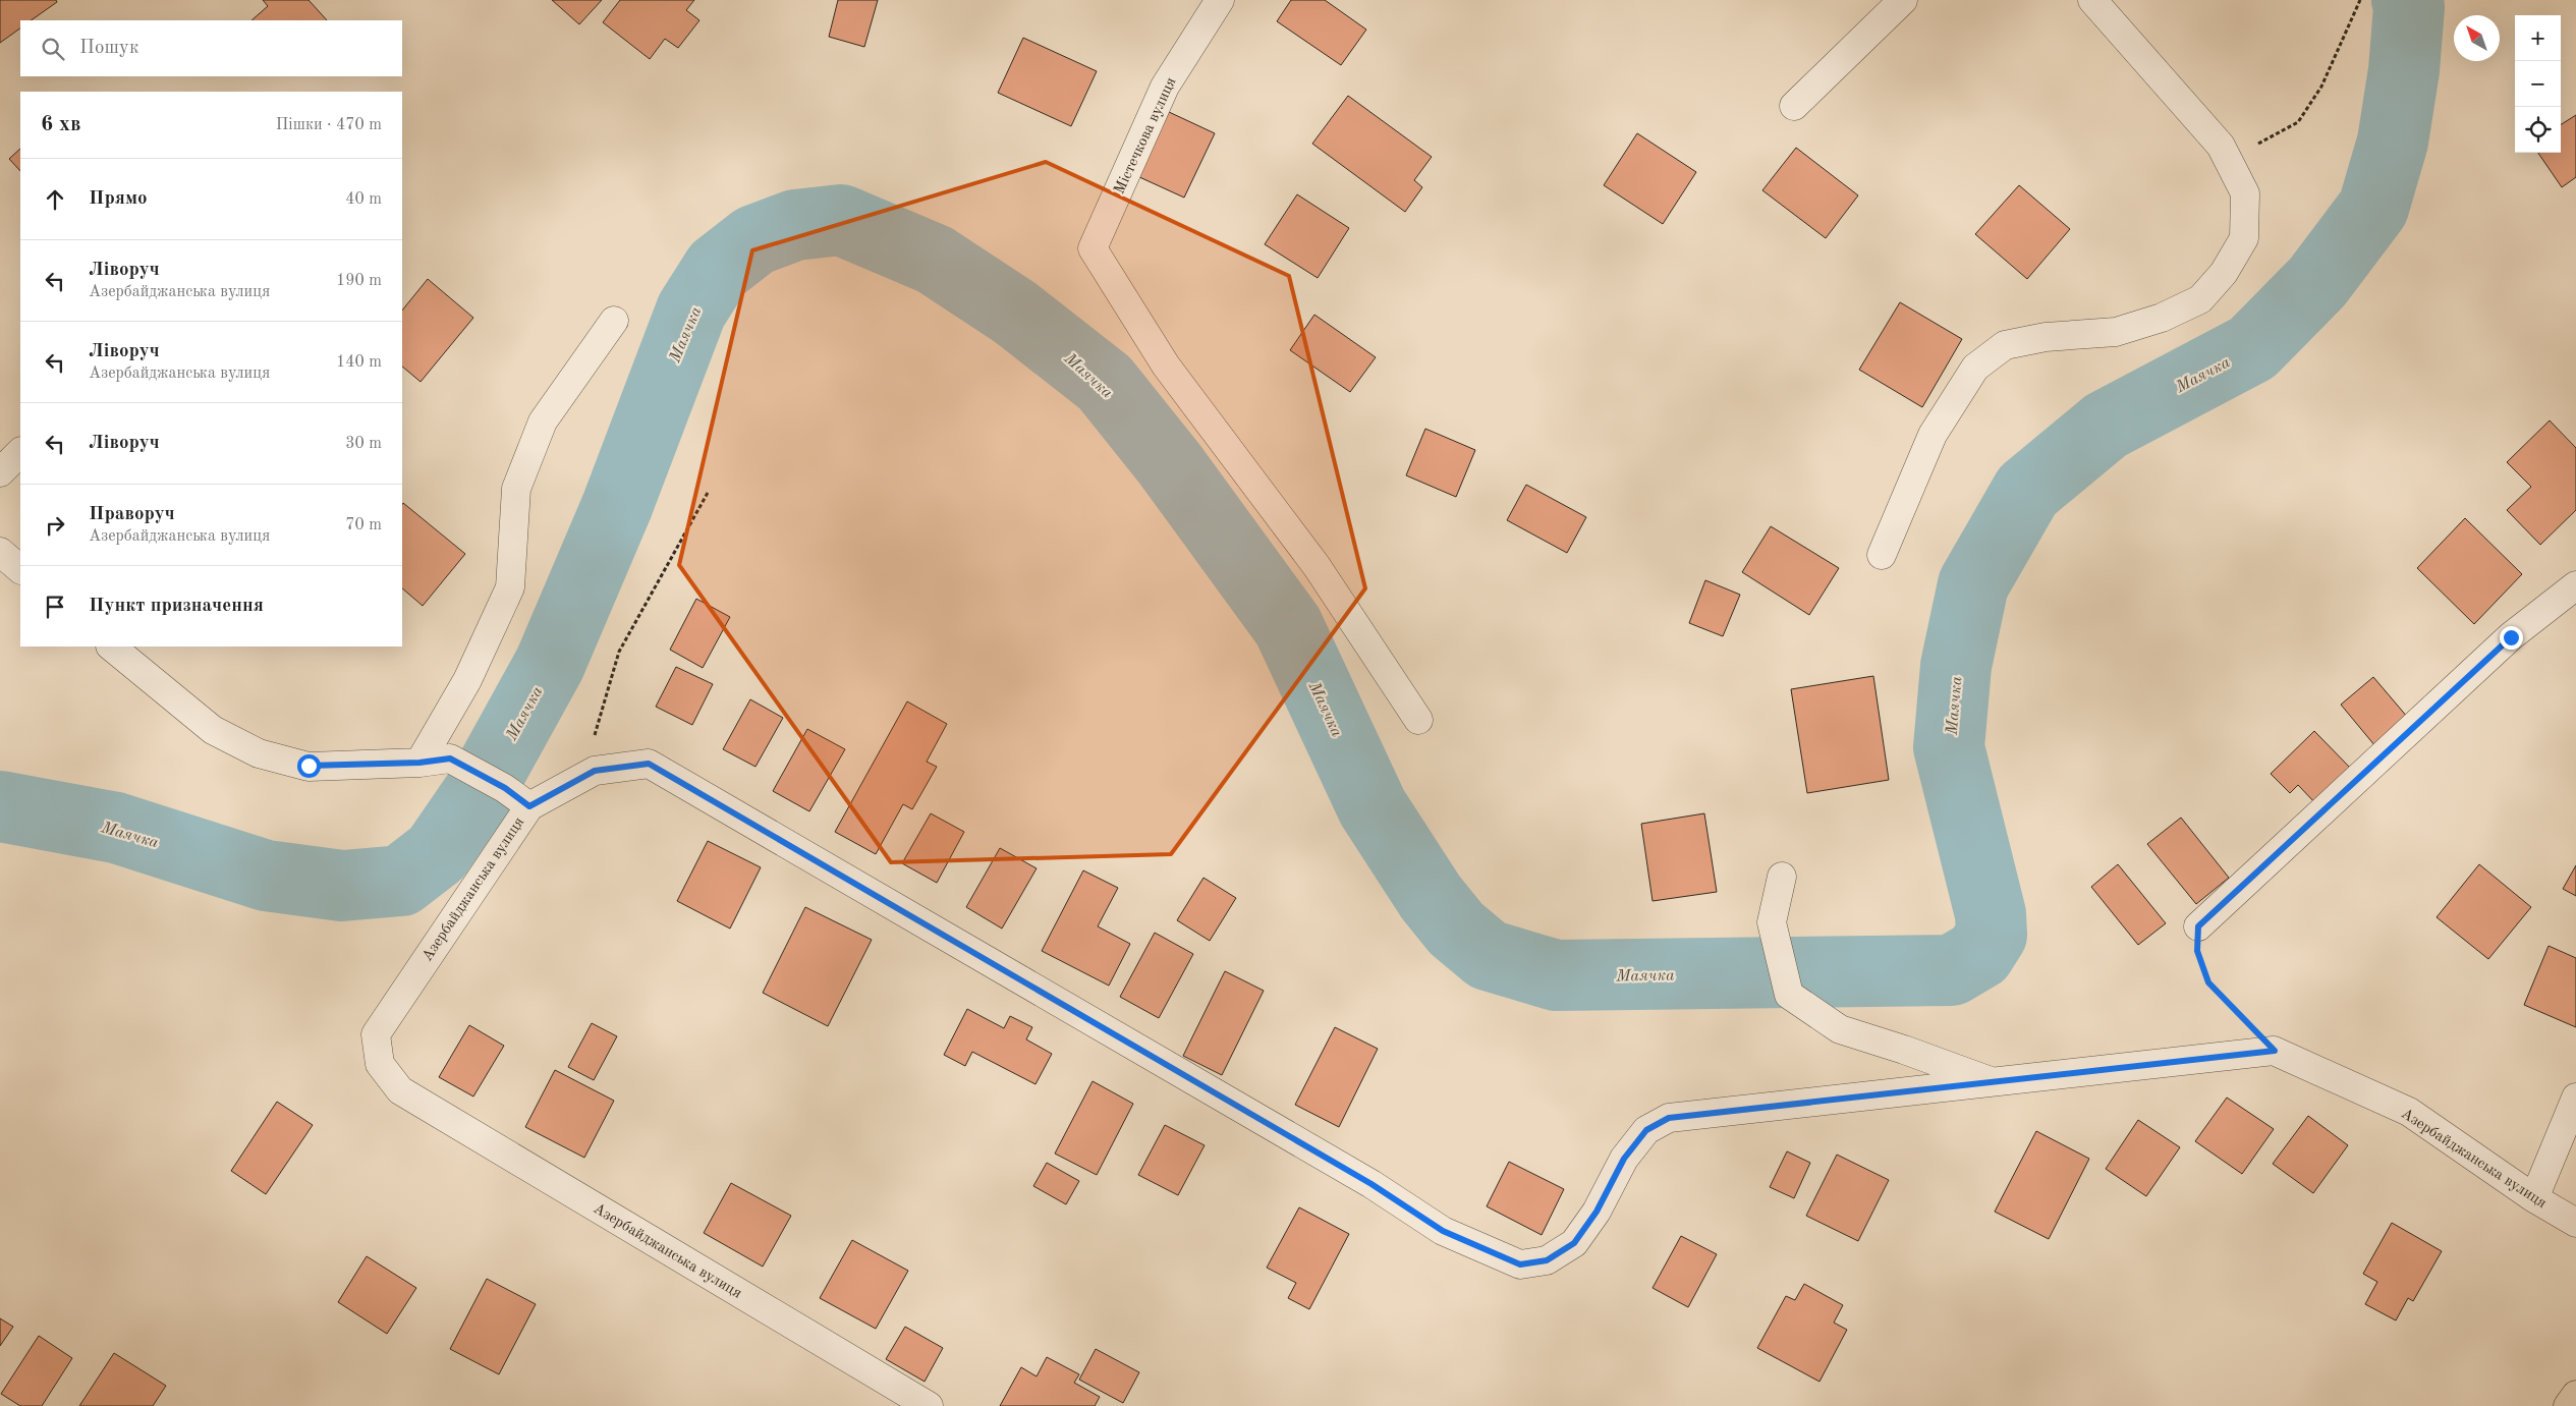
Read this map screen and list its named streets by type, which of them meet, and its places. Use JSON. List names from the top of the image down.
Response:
{
  "streets": {
    "street": ["Містечкова вулиця", "Азербайджанська вулиця"]
  },
  "water": ["Маячка"],
  "north": "top left",
  "page": {
    "map_buttons": ["+", "−"],
    "search": "Пошук",
    "heading": ["6 хв", "Пішки · 470 m"],
    "list": [
      ["Прямо", "40 m"],
      ["Ліворуч", "Азербайджанська вулиця", "190 m"],
      ["Ліворуч", "Азербайджанська вулиця", "140 m"],
      ["Ліворуч", "30 m"],
      ["Праворуч", "Азербайджанська вулиця", "70 m"],
      "Пункт призначення"
    ]
  }
}
